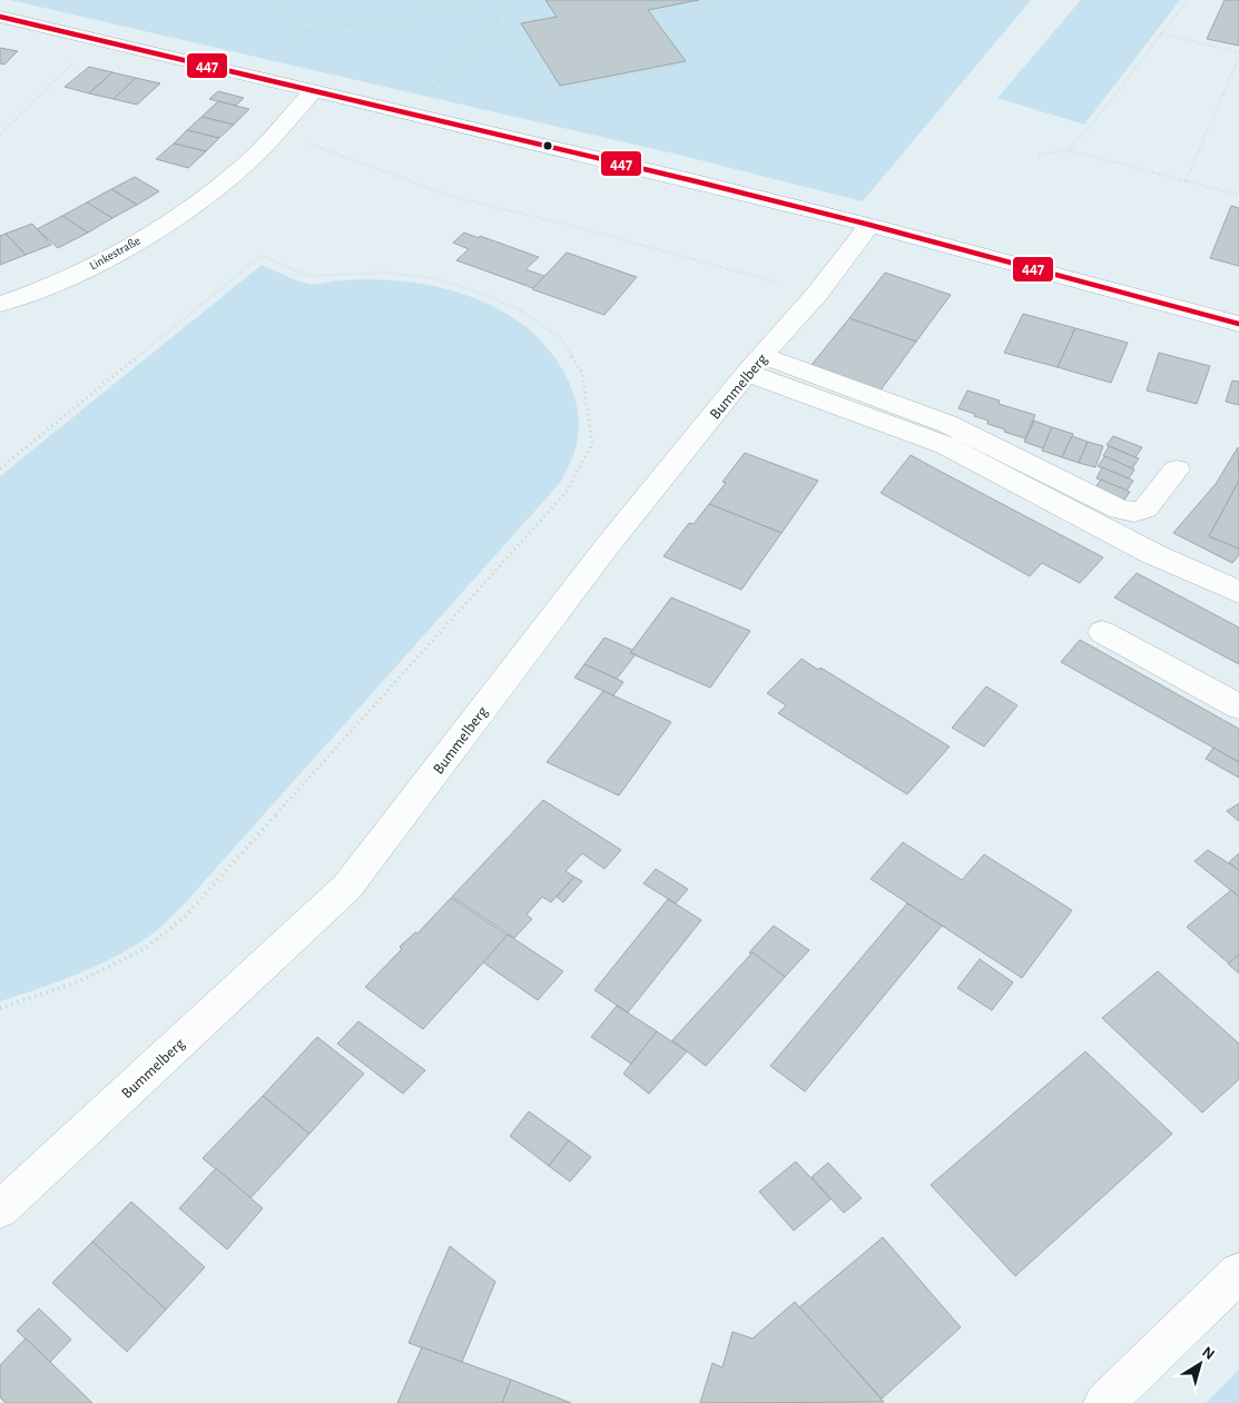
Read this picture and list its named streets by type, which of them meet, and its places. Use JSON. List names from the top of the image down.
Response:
{
  "streets": {
    "street": ["Linkestraße", "Bummelberg"]
  },
  "lines": ["transit line 447"],
  "north": "top right"
}
